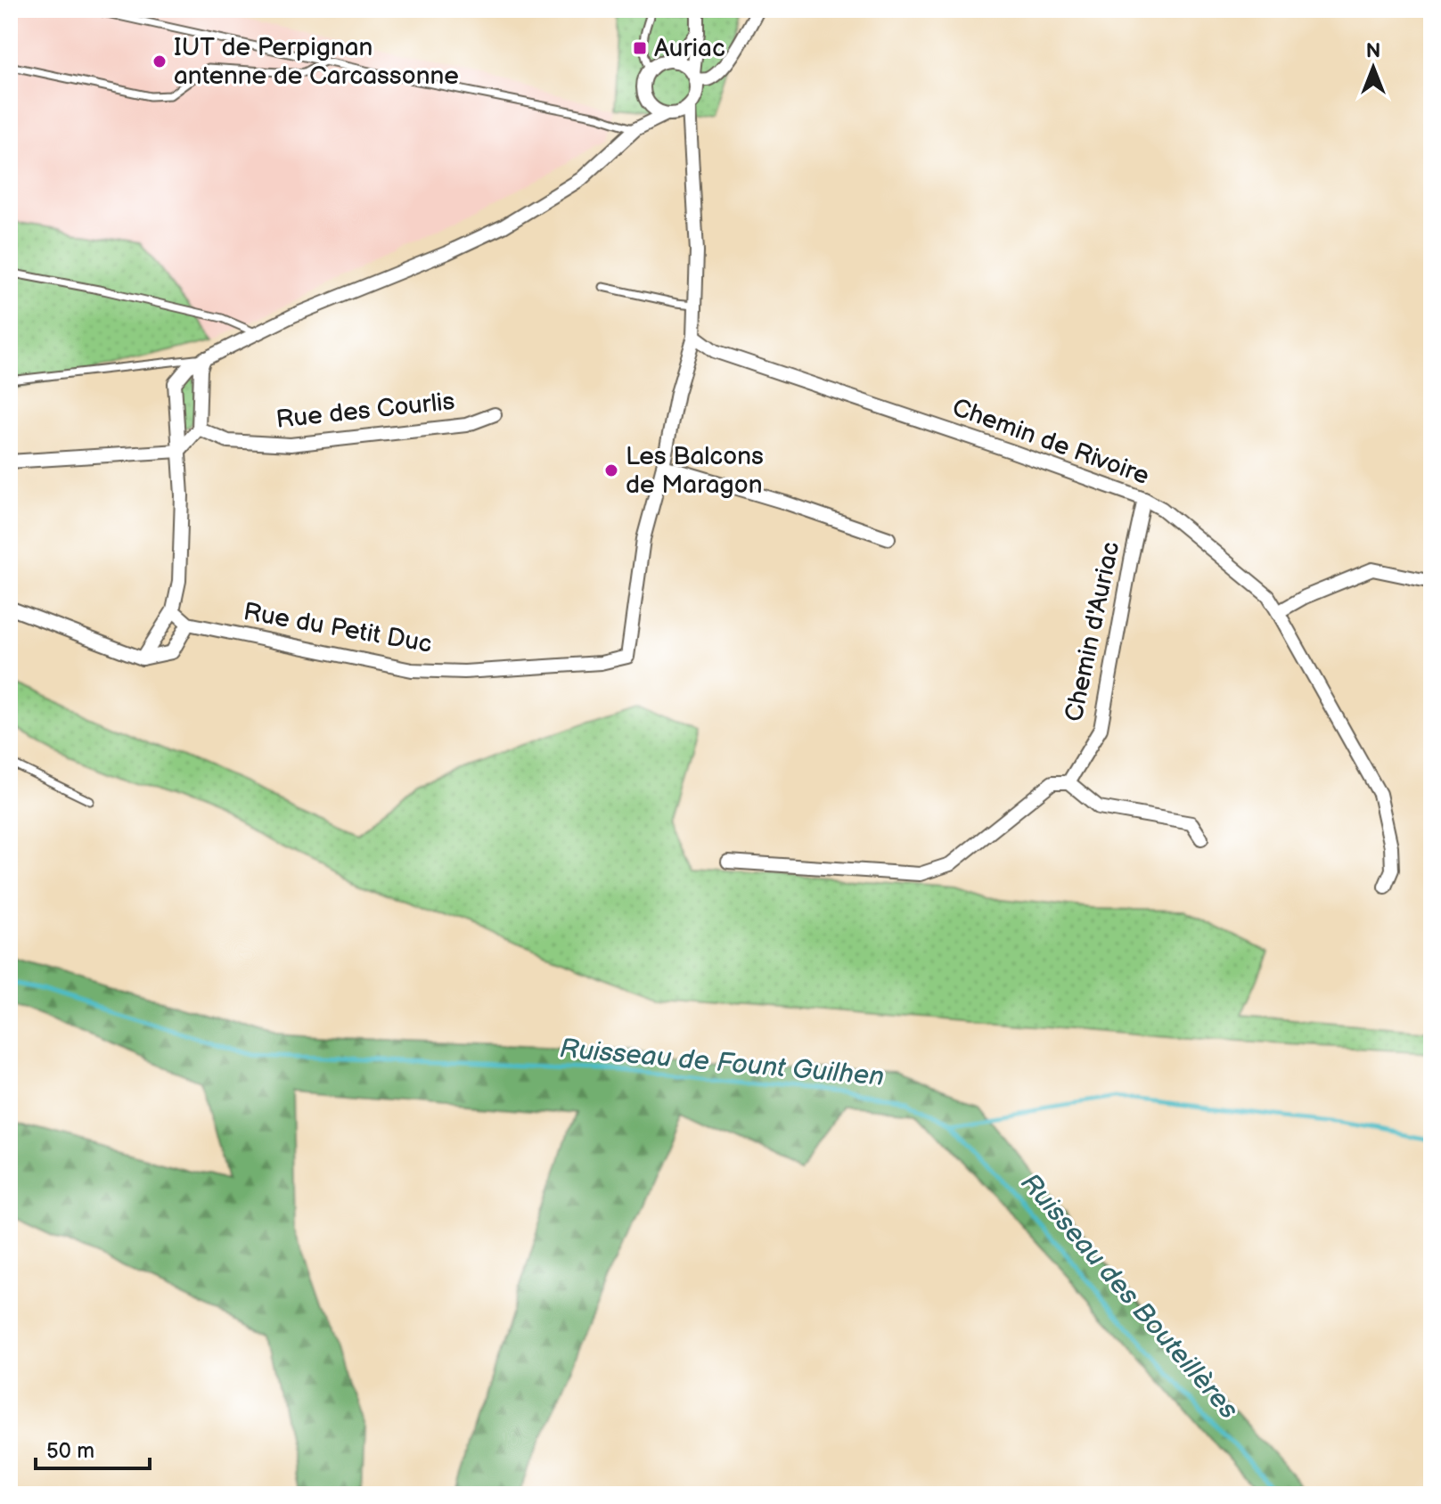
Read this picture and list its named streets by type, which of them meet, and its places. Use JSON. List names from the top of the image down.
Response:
{
  "streets": {
    "street": [
      "Rue des Courlis",
      "Chemin de Rivoire",
      "Rue du Petit Duc",
      "Chemin d'Auriac"
    ]
  },
  "crossings": [
    ["Chemin de Rivoire", "Chemin d'Auriac"]
  ],
  "water": ["Ruisseau de Fount Guilhen", "Ruisseau des Bouteillères"],
  "places": {
    "transit": ["Auriac"],
    "other": ["IUT de Perpignan antenne de Carcassonne", "Les Balcons de Maragon"]
  },
  "scale_bar": "50 m",
  "north": "top"
}
